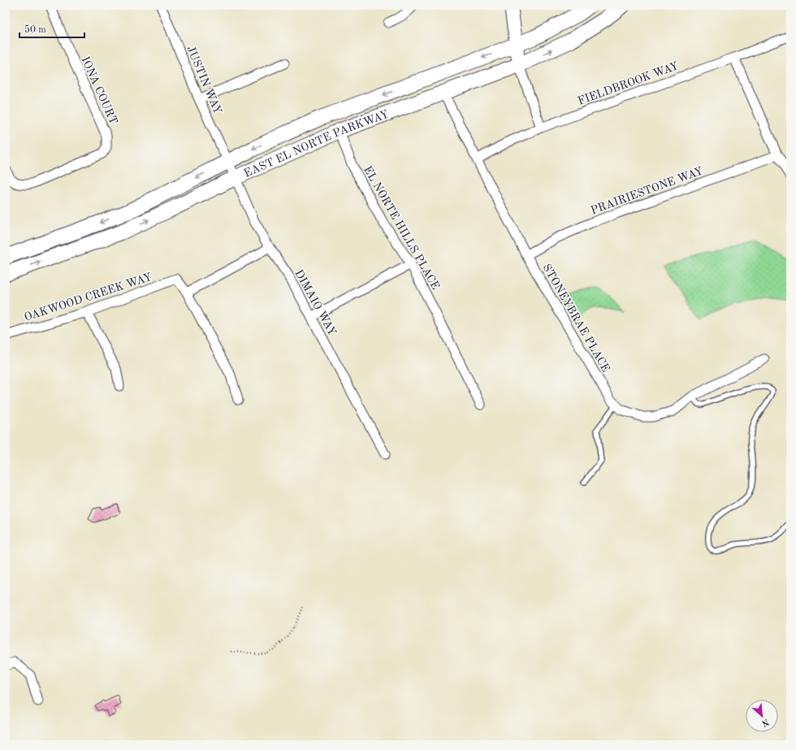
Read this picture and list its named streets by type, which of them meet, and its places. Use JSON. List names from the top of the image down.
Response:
{
  "streets": {
    "main road": ["EAST EL NORTE PARKWAY"],
    "street": [
      "JUSTIN WAY",
      "FIELDBROOK WAY",
      "IONA COURT",
      "PRAIRIESTONE WAY",
      "EL NORTE HILLS PLACE",
      "OAKWOOD CREEK WAY",
      "DIMAIO WAY",
      "STONEYBRAE PLACE"
    ]
  },
  "crossings": [
    ["JUSTIN WAY", "EAST EL NORTE PARKWAY"],
    ["JUSTIN WAY", "DIMAIO WAY"],
    ["FIELDBROOK WAY", "STONEYBRAE PLACE"],
    ["EAST EL NORTE PARKWAY", "EL NORTE HILLS PLACE"],
    ["EAST EL NORTE PARKWAY", "DIMAIO WAY"],
    ["EAST EL NORTE PARKWAY", "STONEYBRAE PLACE"],
    ["PRAIRIESTONE WAY", "STONEYBRAE PLACE"]
  ],
  "scale_bar": "50 m",
  "north": "bottom right"
}
